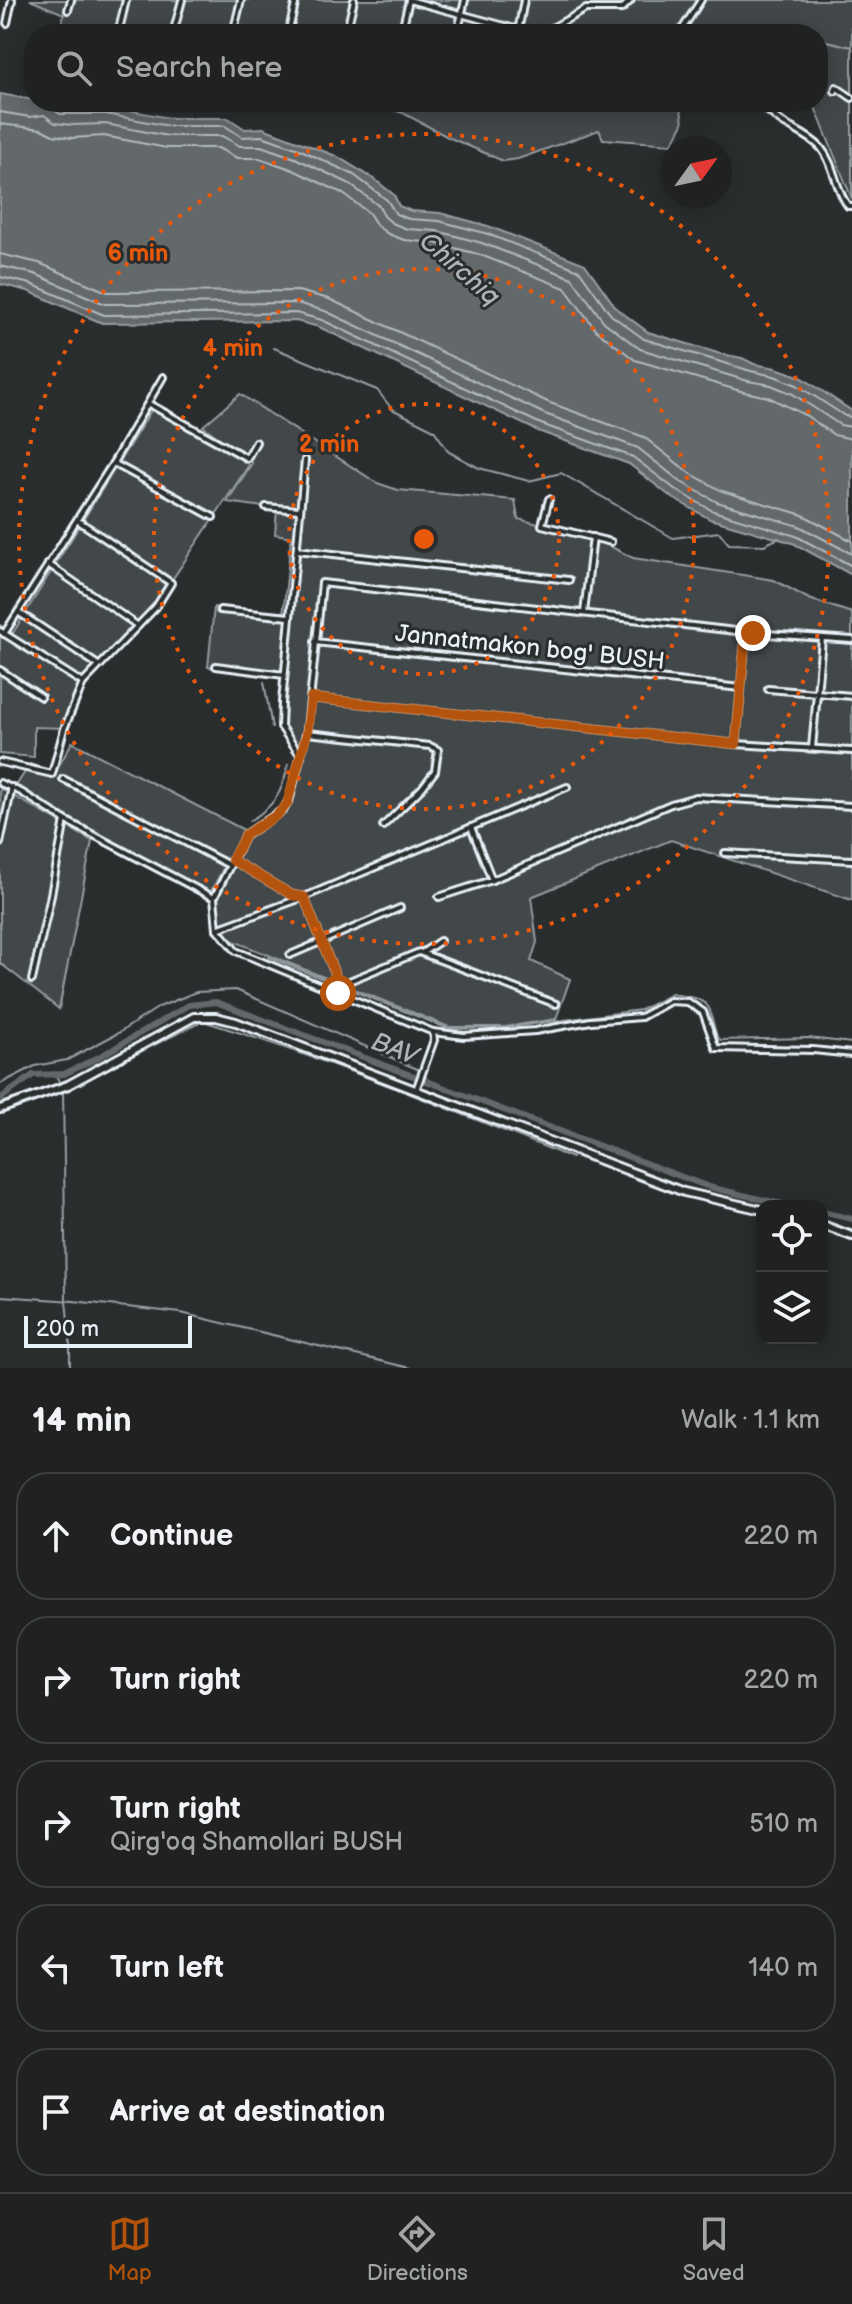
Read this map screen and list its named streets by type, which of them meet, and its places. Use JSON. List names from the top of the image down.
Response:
{
  "streets": {
    "street": ["Jannatmakon bog' BUSH"]
  },
  "water": ["Chirchiq", "BAV"],
  "scale_bar": "200 m",
  "north": "top right",
  "page": {
    "search": "Search here",
    "scale": "200 m",
    "heading": ["14 min", "Walk · 1.1 km"],
    "list": [
      ["Continue", "220 m"],
      ["Turn right", "220 m"],
      ["Turn right", "Qirg'oq Shamollari BUSH", "510 m"],
      ["Turn left", "140 m"],
      "Arrive at destination"
    ],
    "nav": ["Map", "Directions", "Saved"]
  },
  "rings": ["6 min", "4 min", "2 min"]
}
